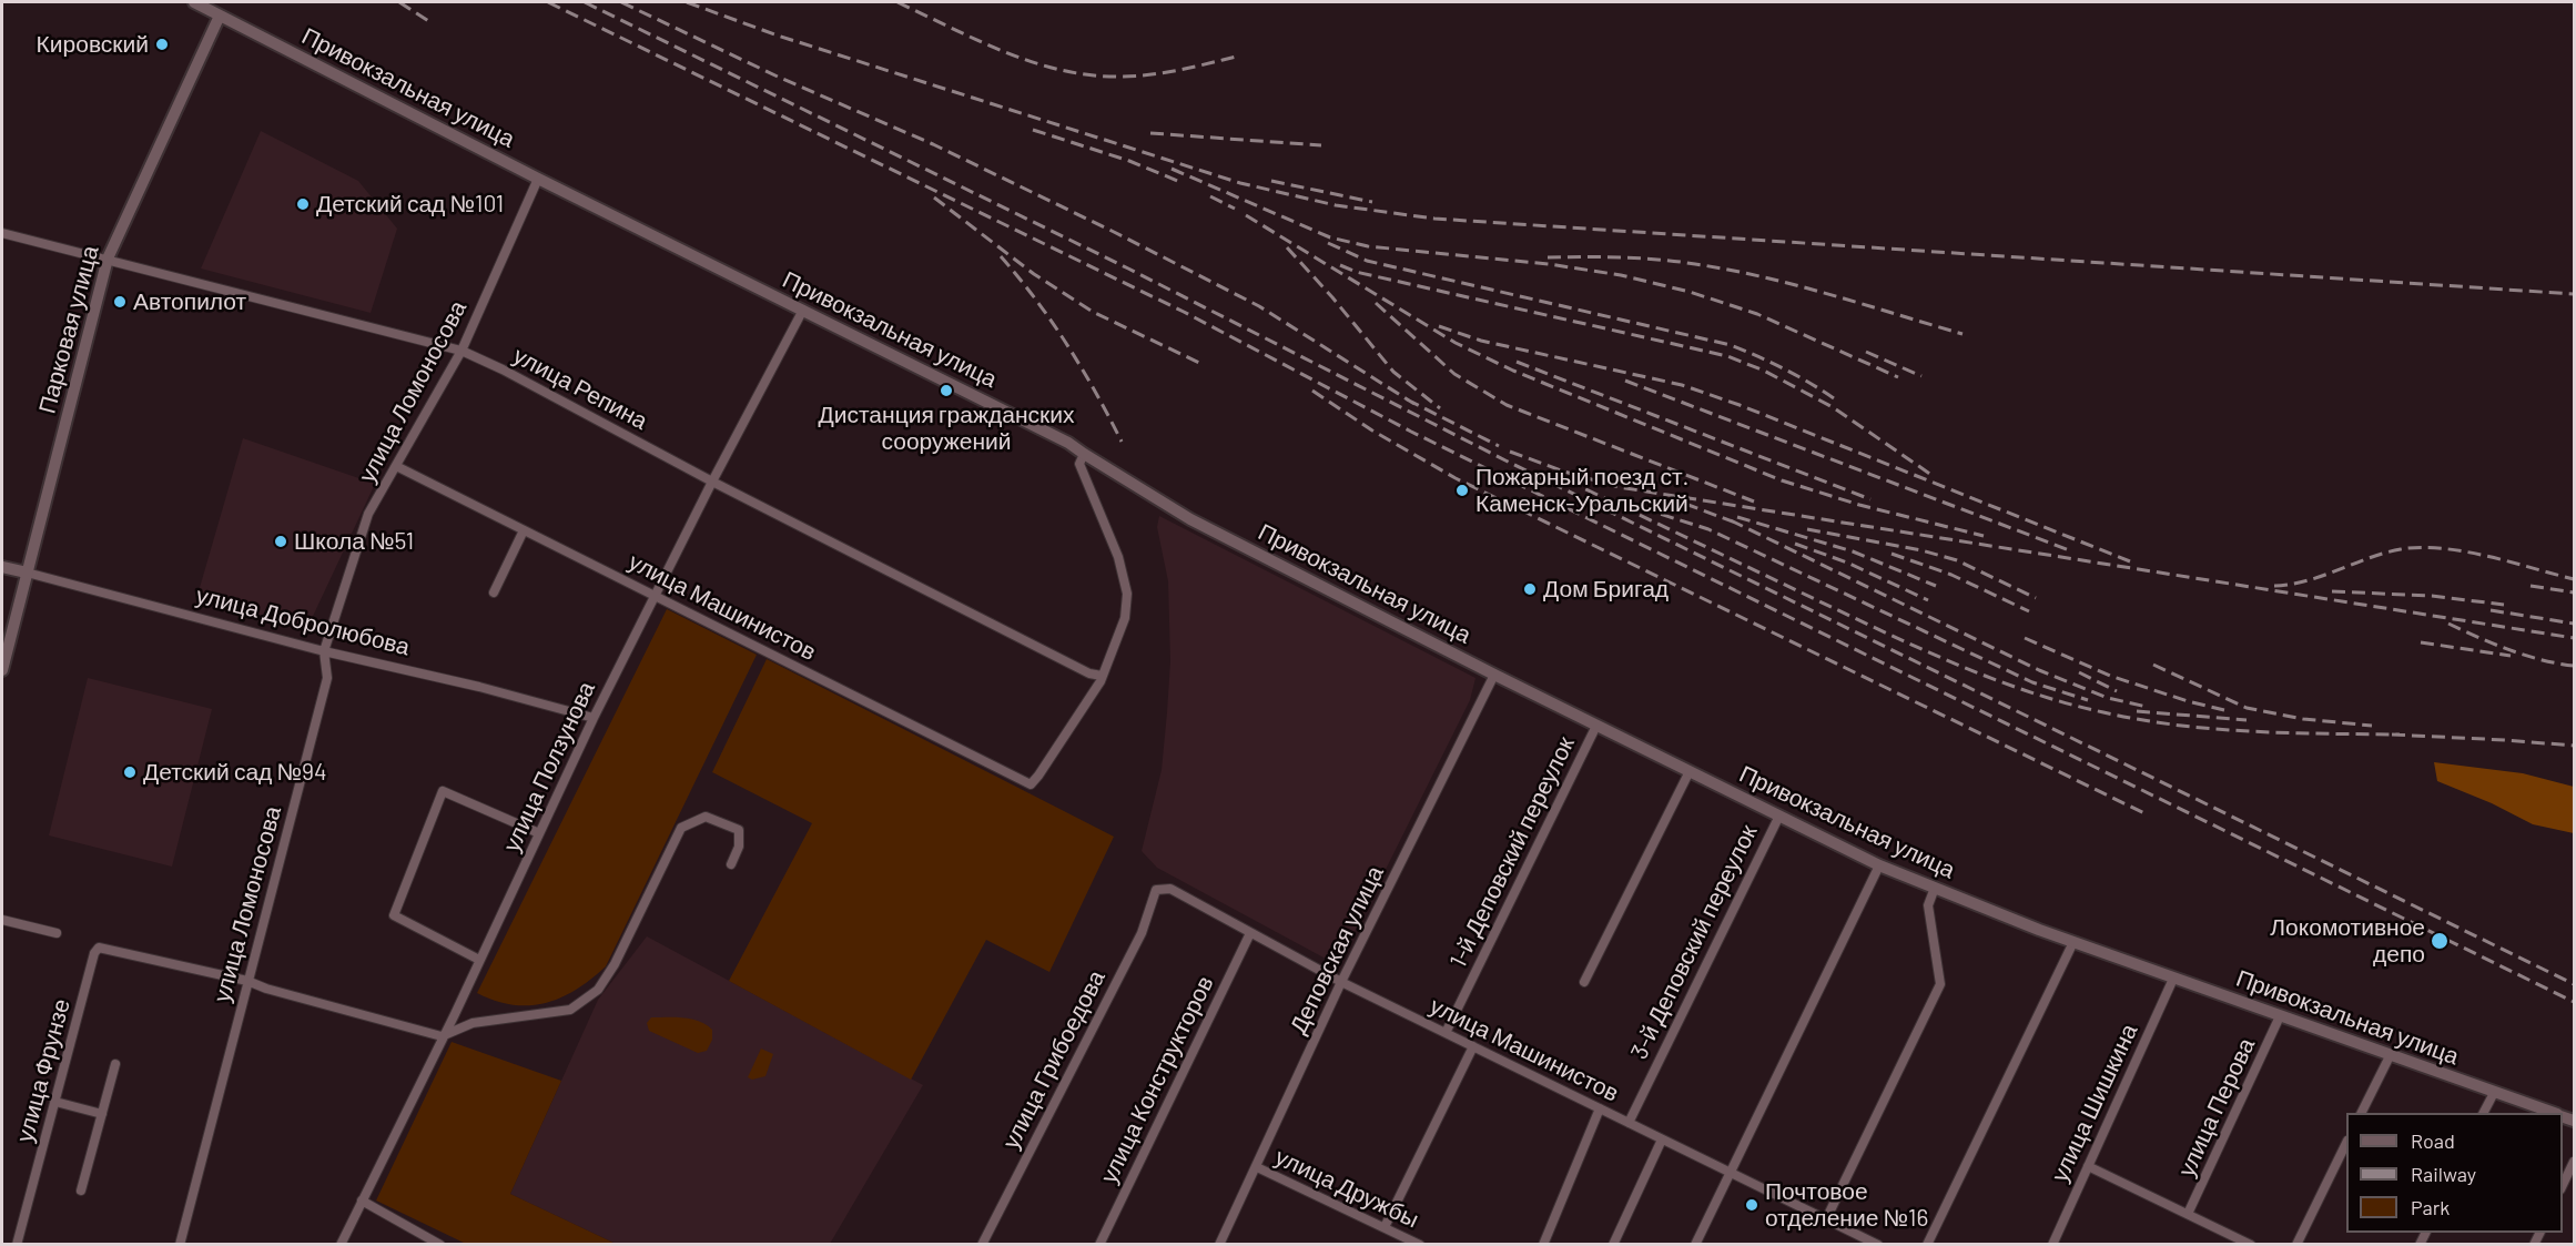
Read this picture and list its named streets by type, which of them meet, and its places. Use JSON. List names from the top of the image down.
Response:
{
  "streets": {
    "street": [
      "Привокзальная улица",
      "Парковая улица",
      "улица Репина",
      "улица Ломоносова",
      "улица Машинистов",
      "улица Добролюбова",
      "улица Ползунова",
      "1-й Деповский переулок",
      "3-й Деповский переулок",
      "Деповская улица",
      "улица Грибоедова",
      "улица Фрунзе",
      "улица Конструкторов",
      "улица Шишкина",
      "улица Перова",
      "улица Дружбы"
    ]
  },
  "crossings": [
    ["Привокзальная улица", "Парковая улица"],
    ["Привокзальная улица", "улица Ломоносова"],
    ["Привокзальная улица", "улица Ползунова"],
    ["Привокзальная улица", "1-й Деповский переулок"],
    ["Привокзальная улица", "3-й Деповский переулок"],
    ["Привокзальная улица", "Деповская улица"],
    ["Привокзальная улица", "улица Шишкина"],
    ["Привокзальная улица", "улица Перова"],
    ["Парковая улица", "улица Репина"],
    ["Парковая улица", "улица Добролюбова"],
    ["улица Репина", "улица Ломоносова"],
    ["улица Репина", "улица Машинистов"],
    ["улица Репина", "улица Ползунова"],
    ["улица Ломоносова", "улица Машинистов"],
    ["улица Ломоносова", "улица Добролюбова"],
    ["улица Ломоносова", "улица Фрунзе"],
    ["улица Машинистов", "улица Ползунова"],
    ["улица Машинистов", "1-й Деповский переулок"],
    ["улица Машинистов", "3-й Деповский переулок"],
    ["улица Машинистов", "Деповская улица"],
    ["улица Машинистов", "улица Грибоедова"],
    ["улица Машинистов", "улица Конструкторов"],
    ["улица Добролюбова", "улица Ползунова"],
    ["Деповская улица", "улица Дружбы"]
  ],
  "places": [
    "Кировский",
    "Детский сад №101",
    "Автопилот",
    "Дистанция гражданских сооружений",
    "Пожарный поезд ст. Каменск-Уральский",
    "Школа №51",
    "Дом Бригад",
    "Детский сад №94",
    "Локомотивное депо",
    "Почтовое отделение №16"
  ],
  "legend": ["Road", "Railway", "Park"]
}
